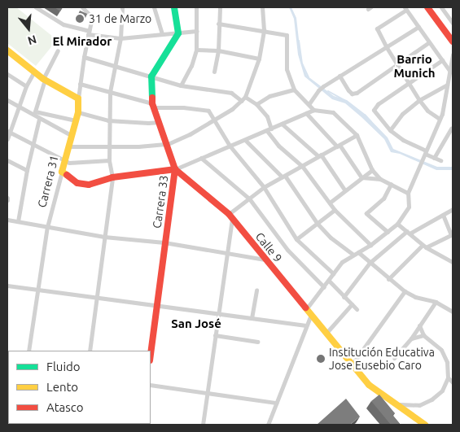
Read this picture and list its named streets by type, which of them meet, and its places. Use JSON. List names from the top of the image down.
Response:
{
  "streets": {
    "main road": ["Carrera 31", "Carrera 33", "Calle 9"]
  },
  "crossings": [
    ["Carrera 33", "Calle 9"]
  ],
  "districts": ["El Mirador", "Barrio Munich", "San José"],
  "places": ["31 de Marzo", "Institución Educativa Jose Eusebio Caro"],
  "legend": ["Fluido", "Lento", "Atasco"],
  "north": "bottom"
}
